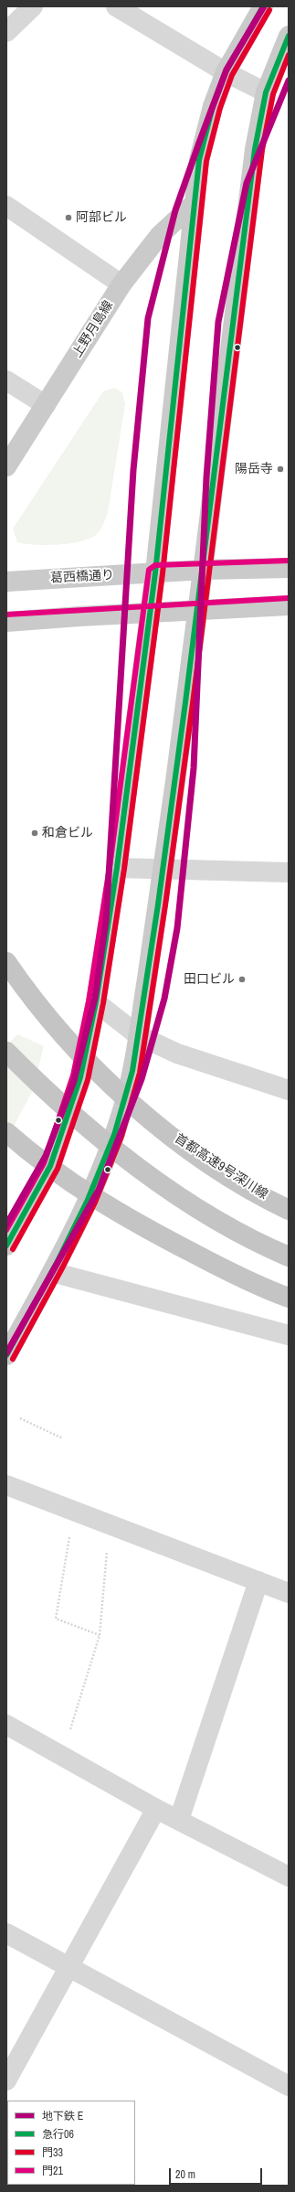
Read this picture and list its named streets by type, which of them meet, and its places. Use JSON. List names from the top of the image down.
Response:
{
  "streets": {
    "highway": ["首都高速9号深川線"],
    "main road": ["上野月島線", "葛西橋通り"]
  },
  "places": [
    "阿部ビル",
    "陽岳寺",
    "和倉ビル",
    "田口ビル"
  ],
  "lines": [
    "metro line E",
    "transit line 急行06",
    "transit line 門33",
    "transit line 門21"
  ],
  "legend": [
    "地下鉄 E",
    "急行06",
    "門33",
    "門21"
  ],
  "scale_bar": "20 m"
}
